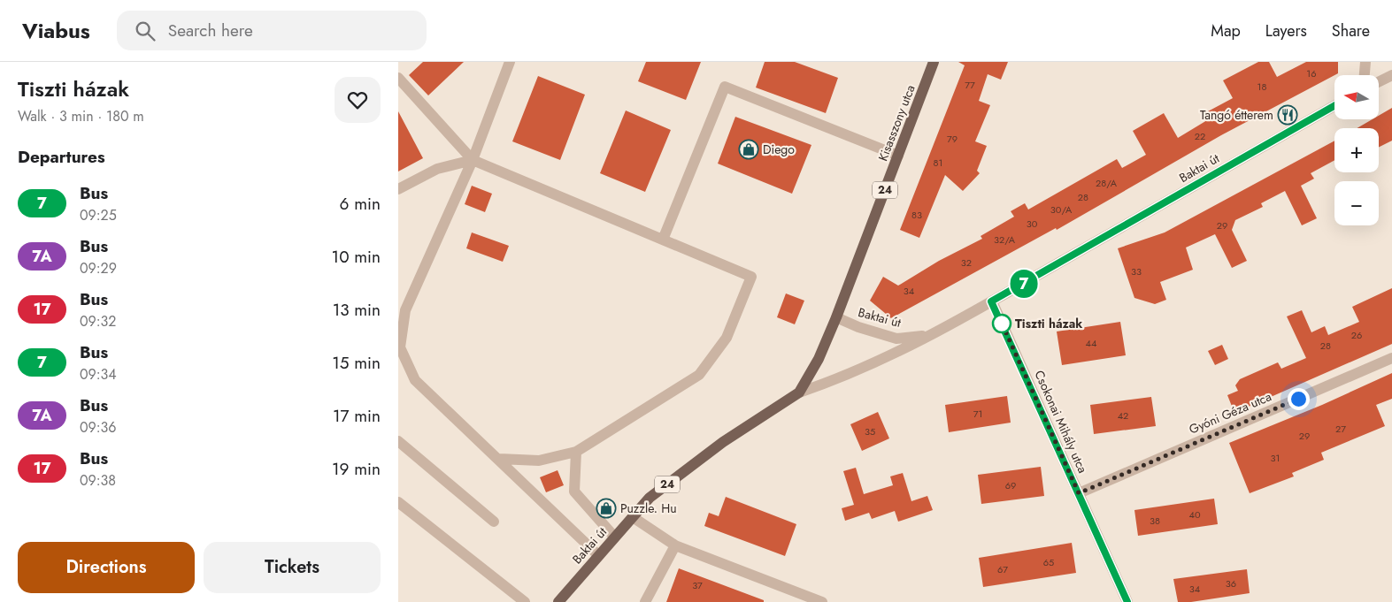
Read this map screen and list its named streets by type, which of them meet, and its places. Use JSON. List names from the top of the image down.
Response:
{
  "streets": {
    "main road": ["Kisasszony utca", "Baktai út", "24"],
    "street": ["Gyóni Géza utca", "Csokonai Mihály utca"]
  },
  "crossings": [
    ["Kisasszony utca", "Baktai út"],
    ["Baktai út", "Csokonai Mihály utca"],
    ["Gyóni Géza utca", "Csokonai Mihály utca"]
  ],
  "places": {
    "restaurant": ["Tangó étterem"],
    "shop": ["Diego", "Puzzle. Hu"],
    "other": ["Tiszti házak"]
  },
  "lines": ["bus line 7"],
  "house_numbers": [
    "16",
    "77",
    "18",
    "22",
    "79",
    "81",
    "28/A",
    "28",
    "30/A",
    "83",
    "30",
    "29",
    "32/A",
    "32",
    "33",
    "34",
    "26",
    "44",
    "28",
    "71",
    "42",
    "27",
    "35",
    "29",
    "31",
    "69",
    "40",
    "38",
    "65",
    "67",
    "36",
    "37",
    "34"
  ],
  "north": "left",
  "page": {
    "header": "Viabus",
    "search": "Search here",
    "nav": ["Map", "Layers", "Share"],
    "heading": [
      ["Tiszti házak", "Walk · 3 min · 180 m"],
      "Departures"
    ],
    "on_map": "7",
    "map_buttons": ["+", "−"],
    "list": [
      {
        "mark": "7",
        "name": "Bus",
        "note": "09:25",
        "value": "6 min"
      },
      {
        "mark": "7A",
        "name": "Bus",
        "note": "09:29",
        "value": "10 min"
      },
      {
        "mark": "17",
        "name": "Bus",
        "note": "09:32",
        "value": "13 min"
      },
      {
        "mark": "7",
        "name": "Bus",
        "note": "09:34",
        "value": "15 min"
      },
      {
        "mark": "7A",
        "name": "Bus",
        "note": "09:36",
        "value": "17 min"
      },
      {
        "mark": "17",
        "name": "Bus",
        "note": "09:38",
        "value": "19 min"
      }
    ],
    "buttons": ["Directions", "Tickets"]
  }
}
